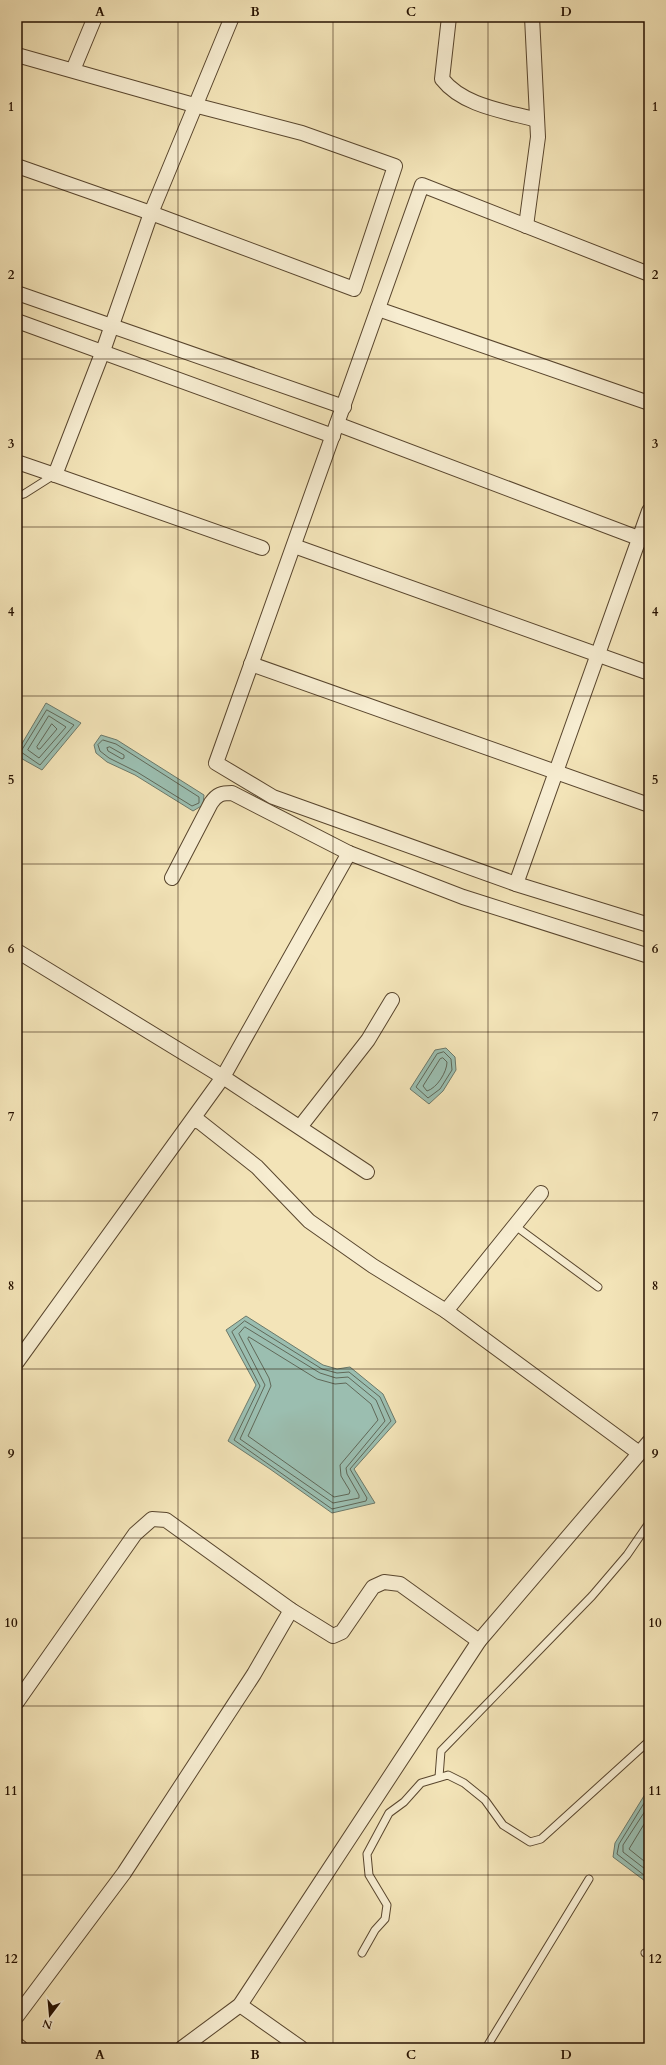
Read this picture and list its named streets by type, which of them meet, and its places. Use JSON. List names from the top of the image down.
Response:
{
  "north": "bottom",
  "grid": {
    "columns": [
      "A",
      "B",
      "C",
      "D"
    ],
    "rows": [
      "1",
      "2",
      "3",
      "4",
      "5",
      "6",
      "7",
      "8",
      "9",
      "10",
      "11",
      "12"
    ]
  }
}
